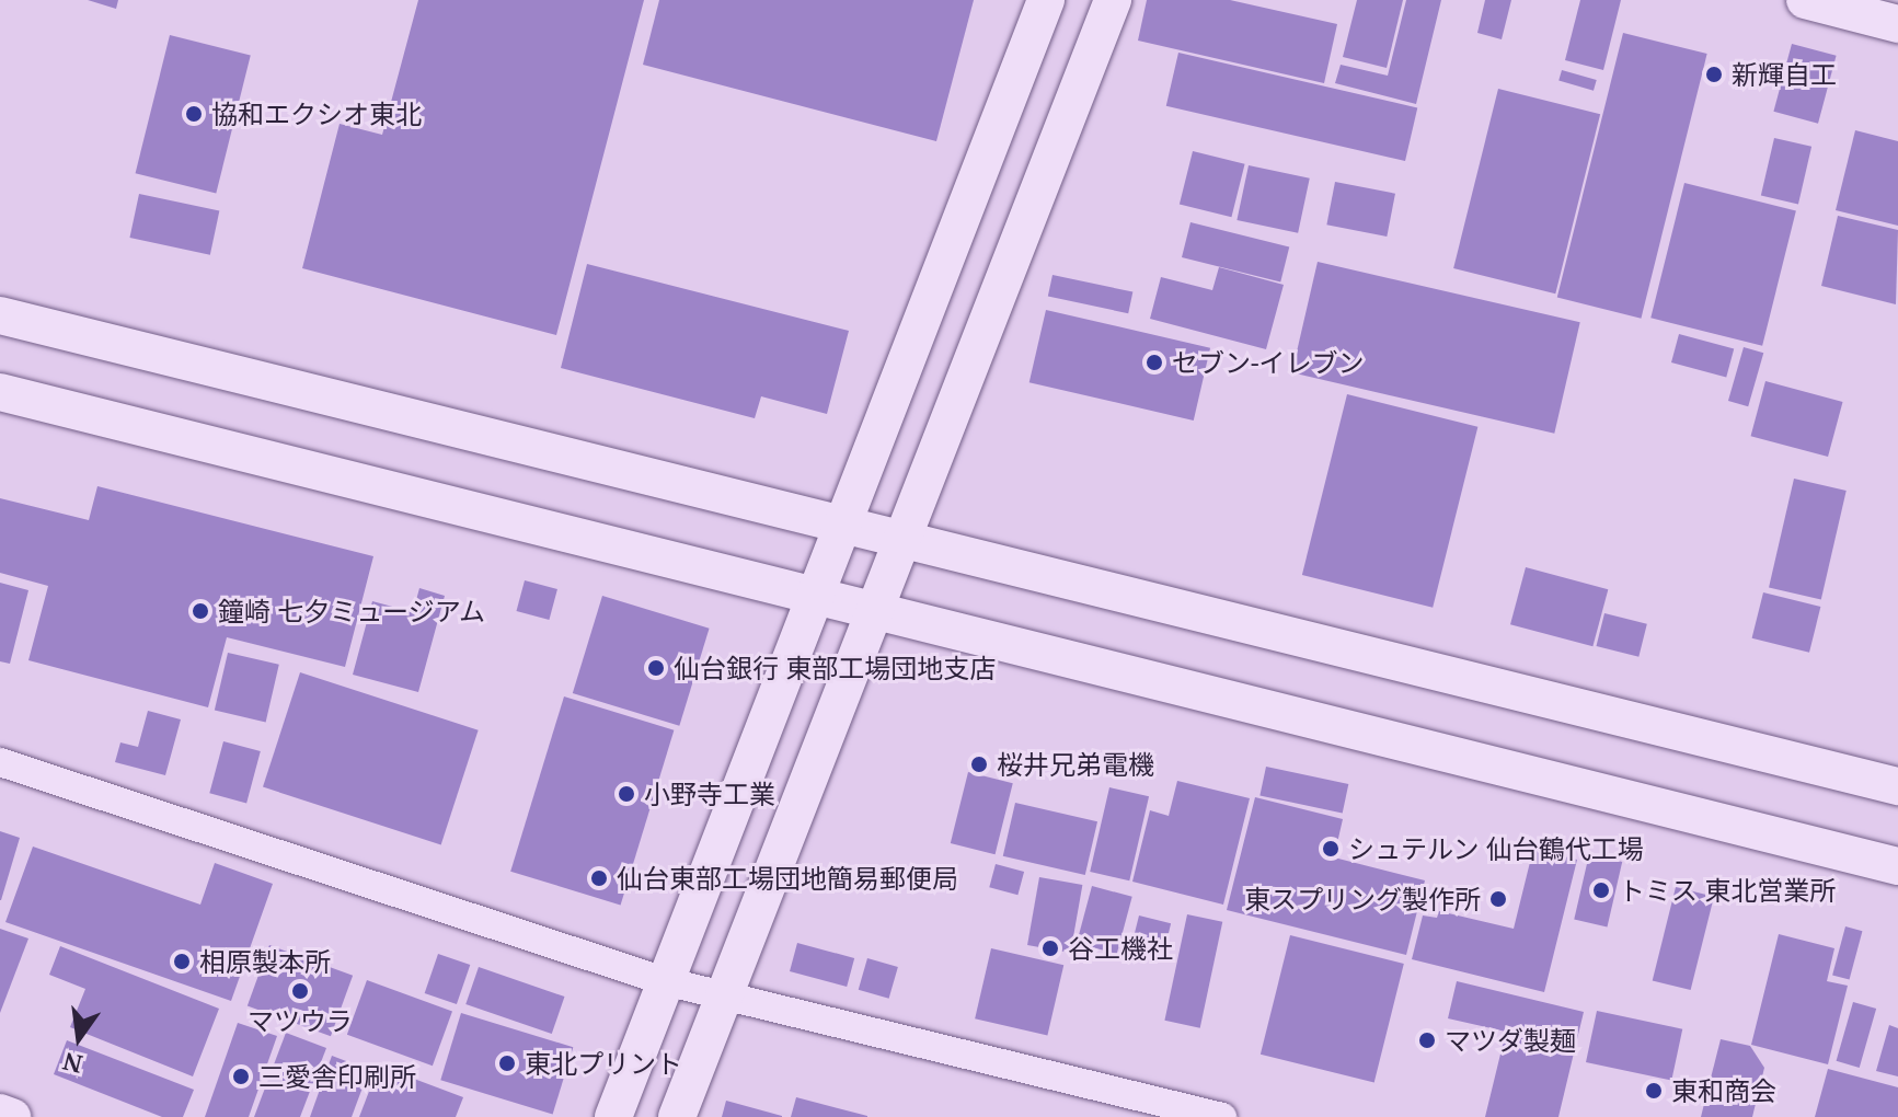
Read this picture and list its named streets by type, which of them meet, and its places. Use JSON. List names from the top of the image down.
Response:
{
  "places": [
    "新輝自工",
    "協和エクシオ東北",
    "セブン-イレブン",
    "鐘崎 七夕ミュージアム",
    "仙台銀行 東部工場団地支店",
    "桜井兄弟電機",
    "小野寺工業",
    "シュテルン 仙台鶴代工場",
    "仙台東部工場団地簡易郵便局",
    "トミス 東北営業所",
    "東スプリング製作所",
    "谷工機社",
    "相原製本所",
    "マツウラ",
    "マツダ製麺",
    "東北プリント",
    "三愛舎印刷所",
    "東和商会"
  ],
  "north": "bottom"
}
